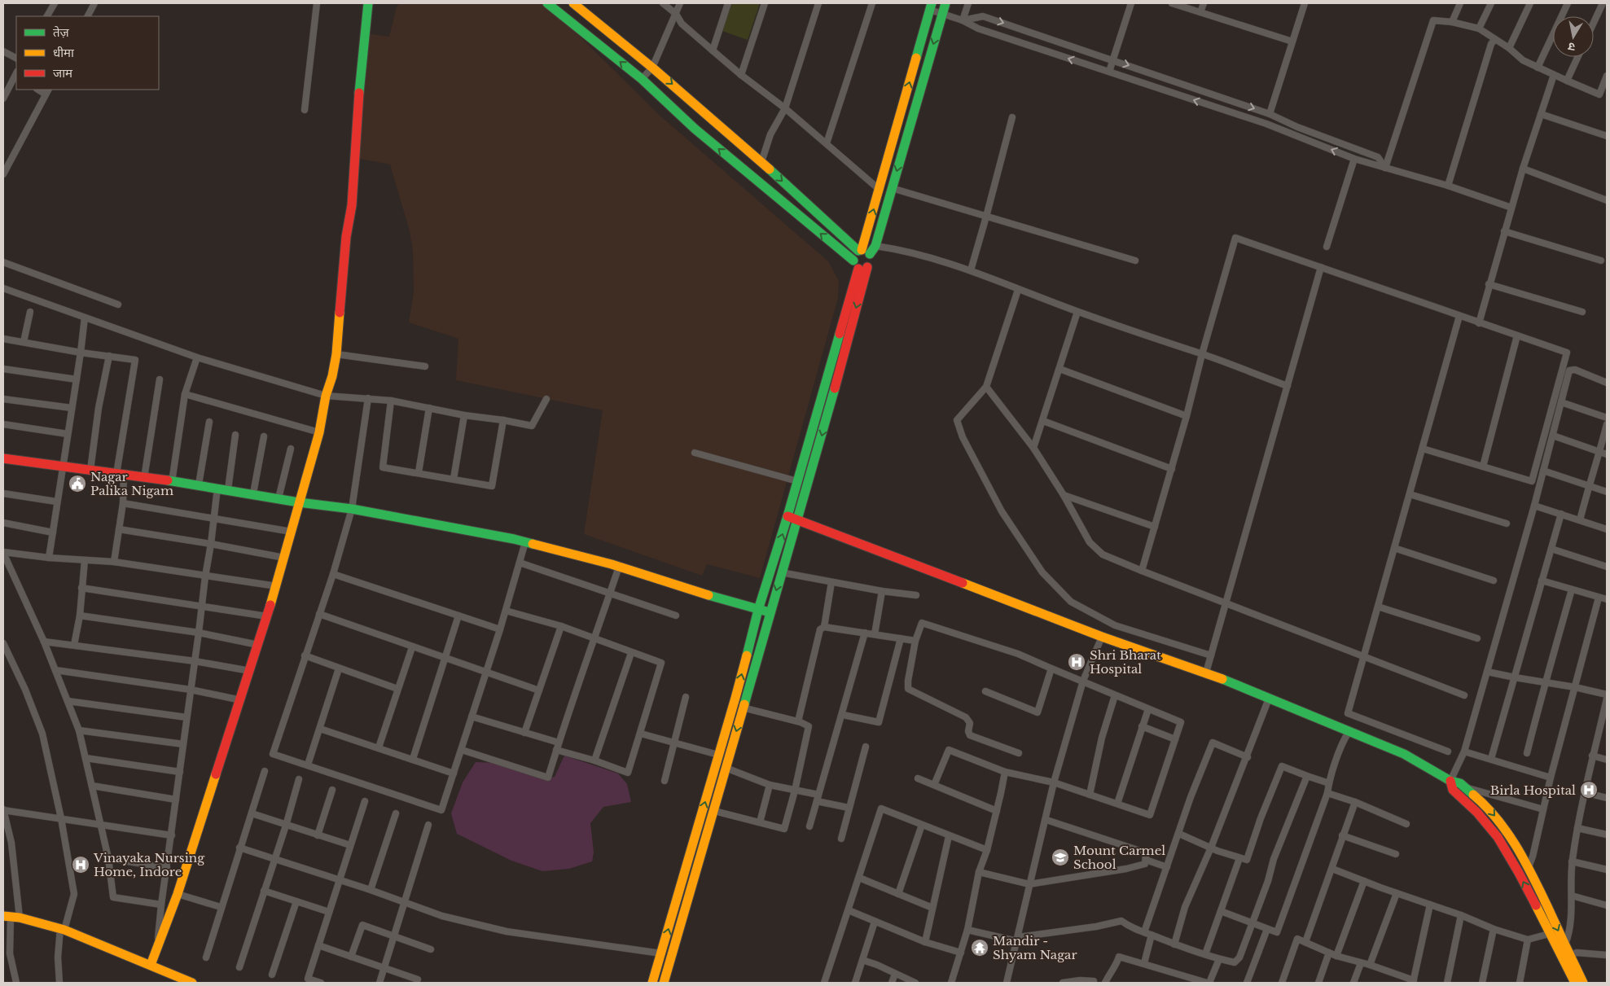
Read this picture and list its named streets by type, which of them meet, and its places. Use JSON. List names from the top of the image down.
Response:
{
  "places": {
    "public building": ["Nagar Palika Nigam"],
    "hospital": ["Shri Bharat Hospital", "Birla Hospital", "Vinayaka Nursing Home, Indore"],
    "school or university": ["Mount Carmel School"],
    "temple": ["Mandir - Shyam Nagar"]
  },
  "legend": ["तेज़", "धीमा", "जाम"],
  "north": "bottom"
}
